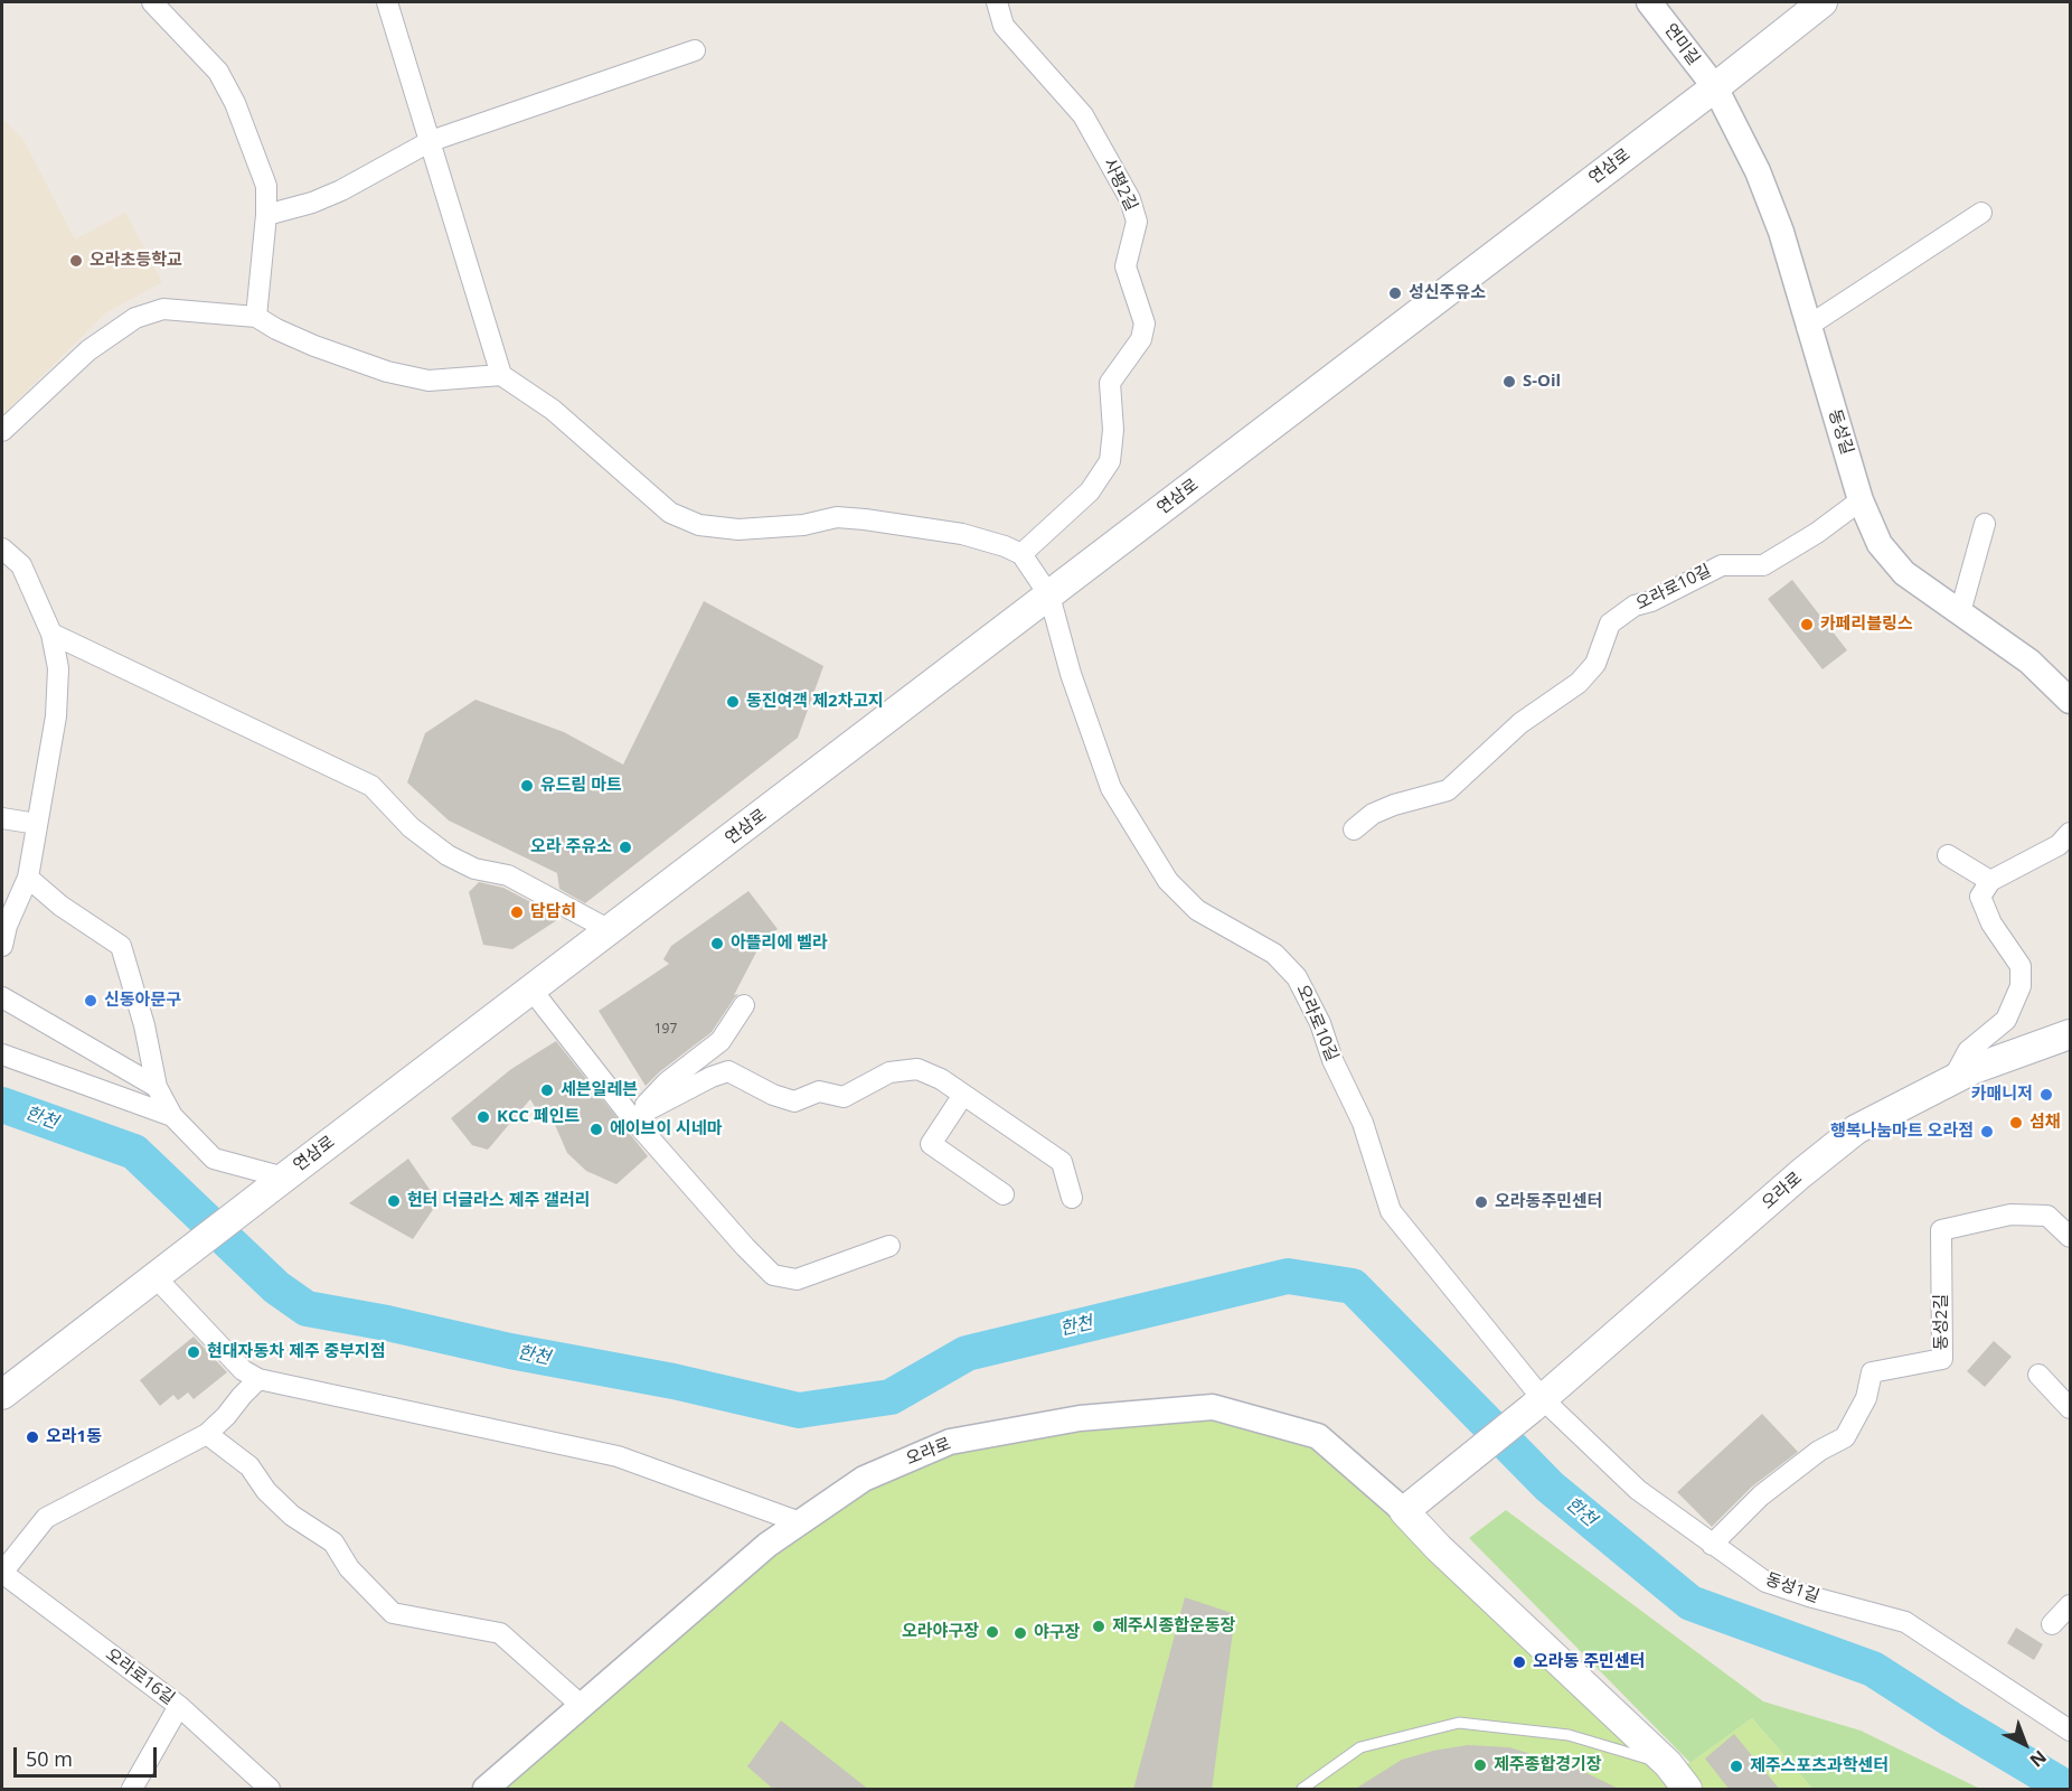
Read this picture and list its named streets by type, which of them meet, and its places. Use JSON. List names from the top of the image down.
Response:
{
  "streets": {
    "main road": ["연삼로", "오라로"],
    "street": [
      "연미길",
      "사평2길",
      "동성길",
      "오라로10길",
      "동성2길",
      "동성1길",
      "오라로16길"
    ]
  },
  "crossings": [
    ["연미길", "연삼로"],
    ["연미길", "동성길"],
    ["연삼로", "동성길"],
    ["연삼로", "오라로10길"],
    ["사평2길", "오라로10길"],
    ["동성길", "오라로10길"],
    ["오라로10길", "오라로"],
    ["오라로10길", "동성1길"],
    ["오라로", "동성1길"],
    ["동성2길", "동성1길"]
  ],
  "water": ["한천"],
  "places": [
    "오라초등학교",
    "성신주유소",
    "S-Oil",
    "카페리블링스",
    "동진여객 제2차고지",
    "유드림 마트",
    "오라 주유소",
    "담담히",
    "아뜰리에 벨라",
    "신동아문구",
    "세븐일레븐",
    "카매니저",
    "KCC 페인트",
    "섬채",
    "에이브이 시네마",
    "행복나눔마트 오라점",
    "헌터 더글라스 제주 갤러리",
    "오라동주민센터",
    "현대자동차 제주 중부지점",
    "오라1동",
    "제주시종합운동장",
    "오라야구장",
    "야구장",
    "오라동 주민센터",
    "제주종합경기장",
    "제주스포츠과학센터"
  ],
  "house_numbers": ["197"],
  "scale_bar": "50 m",
  "north": "bottom right"
}
